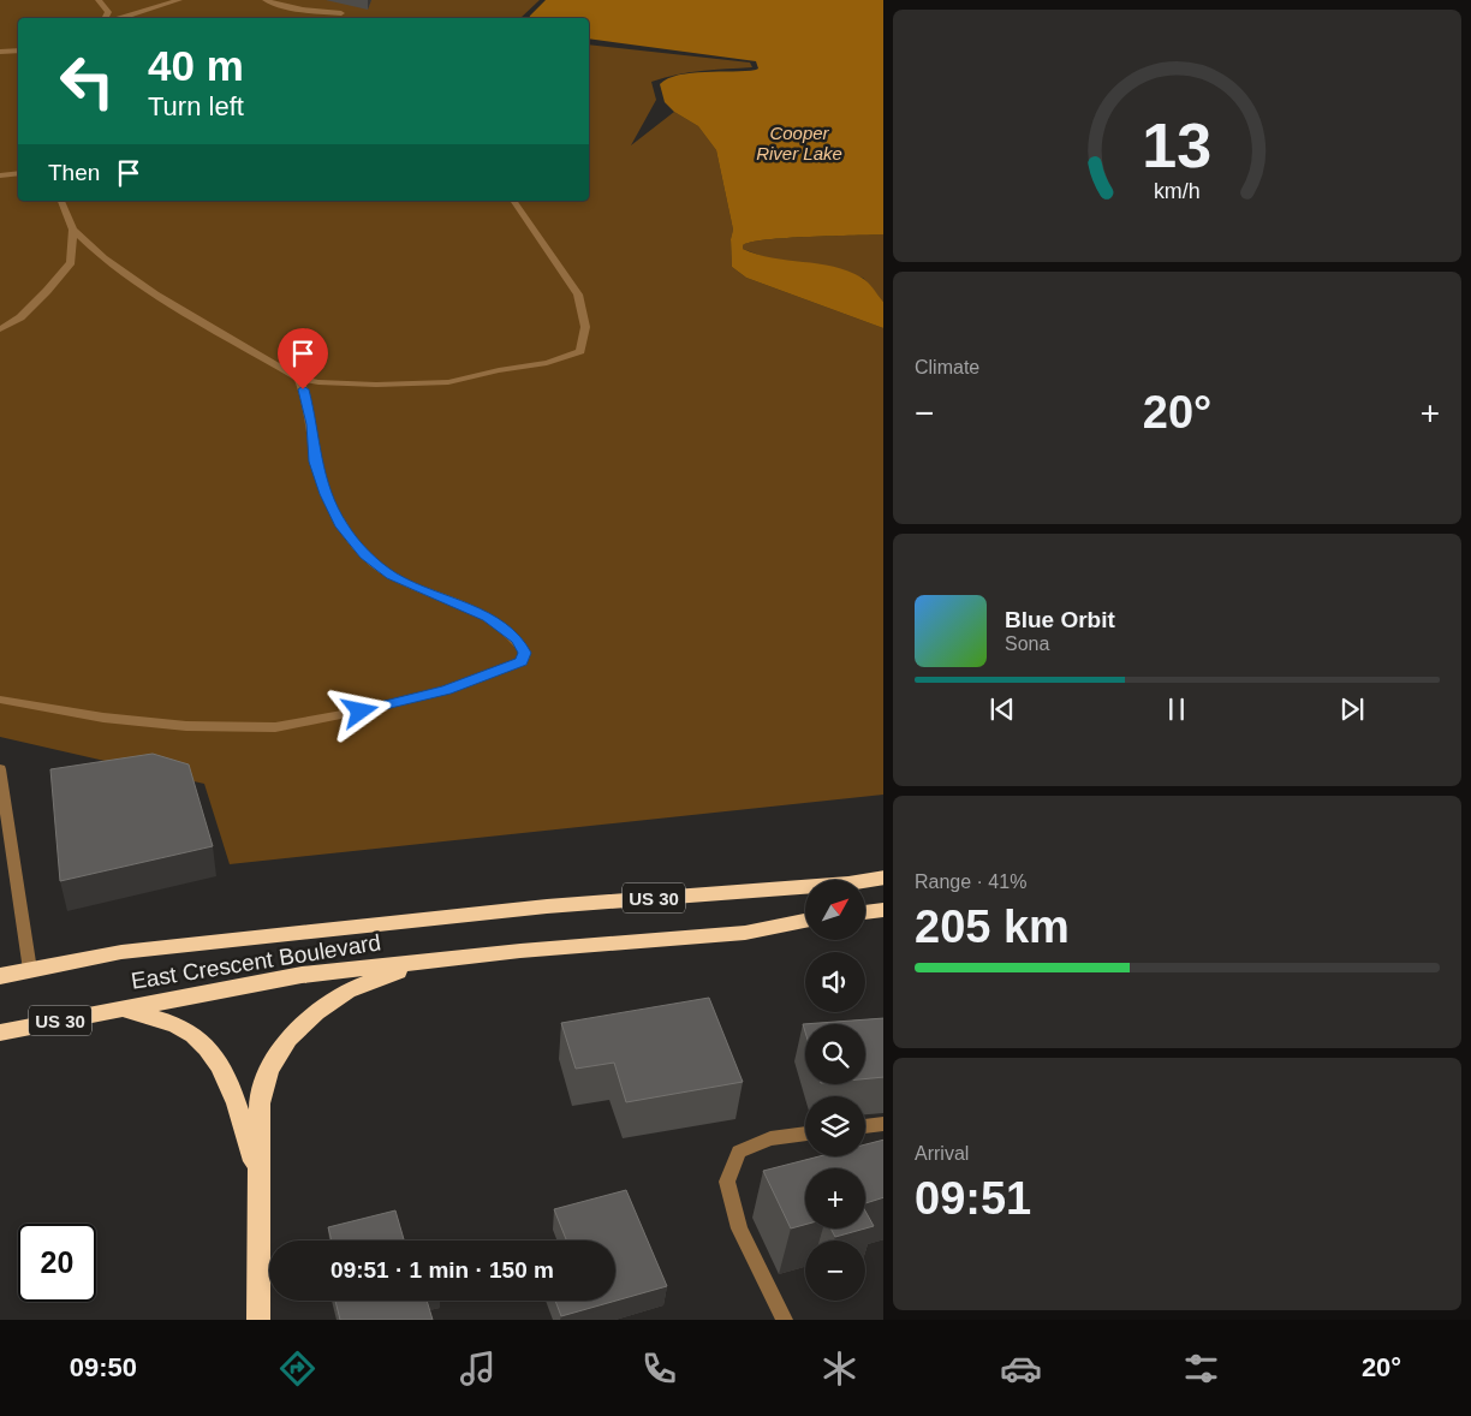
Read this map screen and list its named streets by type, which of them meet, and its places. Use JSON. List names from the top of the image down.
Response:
{
  "streets": {
    "highway": ["US 30", "East Crescent Boulevard"]
  },
  "water": ["Cooper River Lake"],
  "north": "top right",
  "page": {
    "turn": ["40 m", "Turn left"],
    "then": "Then",
    "tile": [
      "Climate",
      ["Range · 41%", "205 km"],
      ["Arrival", "09:51"]
    ],
    "heat": ["−", "20°", "+"],
    "song": ["Blue Orbit", "Sona"],
    "map_buttons": ["+", "−"],
    "limit": "20",
    "trip": "09:51 · 1 min · 150 m",
    "tabs": ["09:50", "20°"],
    "gauge": ["13", "km/h"]
  }
}
